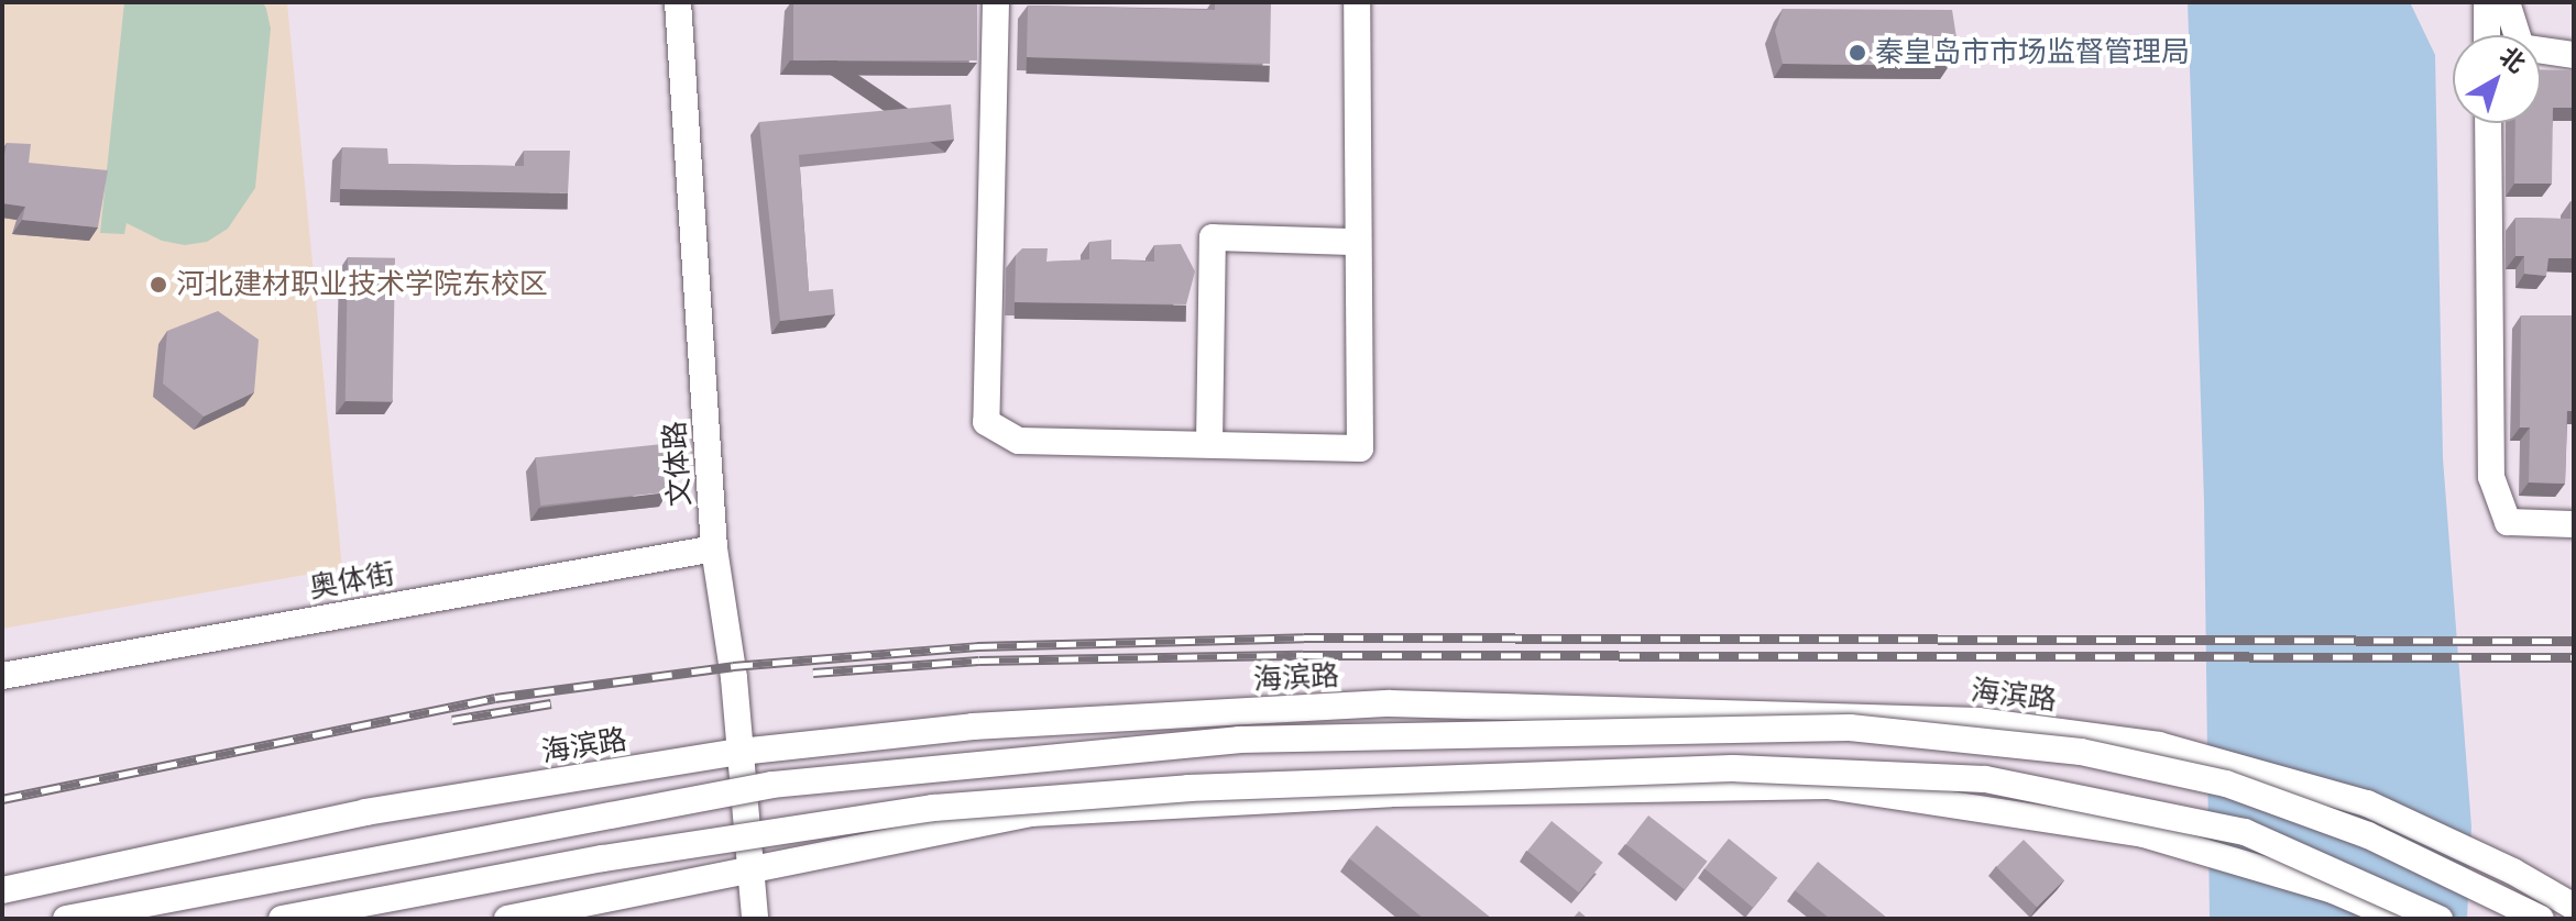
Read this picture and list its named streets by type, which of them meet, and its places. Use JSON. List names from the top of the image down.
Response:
{
  "streets": {
    "street": ["文体路", "奥体街", "海滨路"]
  },
  "crossings": [
    ["文体路", "奥体街"],
    ["文体路", "海滨路"]
  ],
  "places": ["秦皇岛市市场监督管理局", "河北建材职业技术学院东校区"],
  "north": "top right"
}
